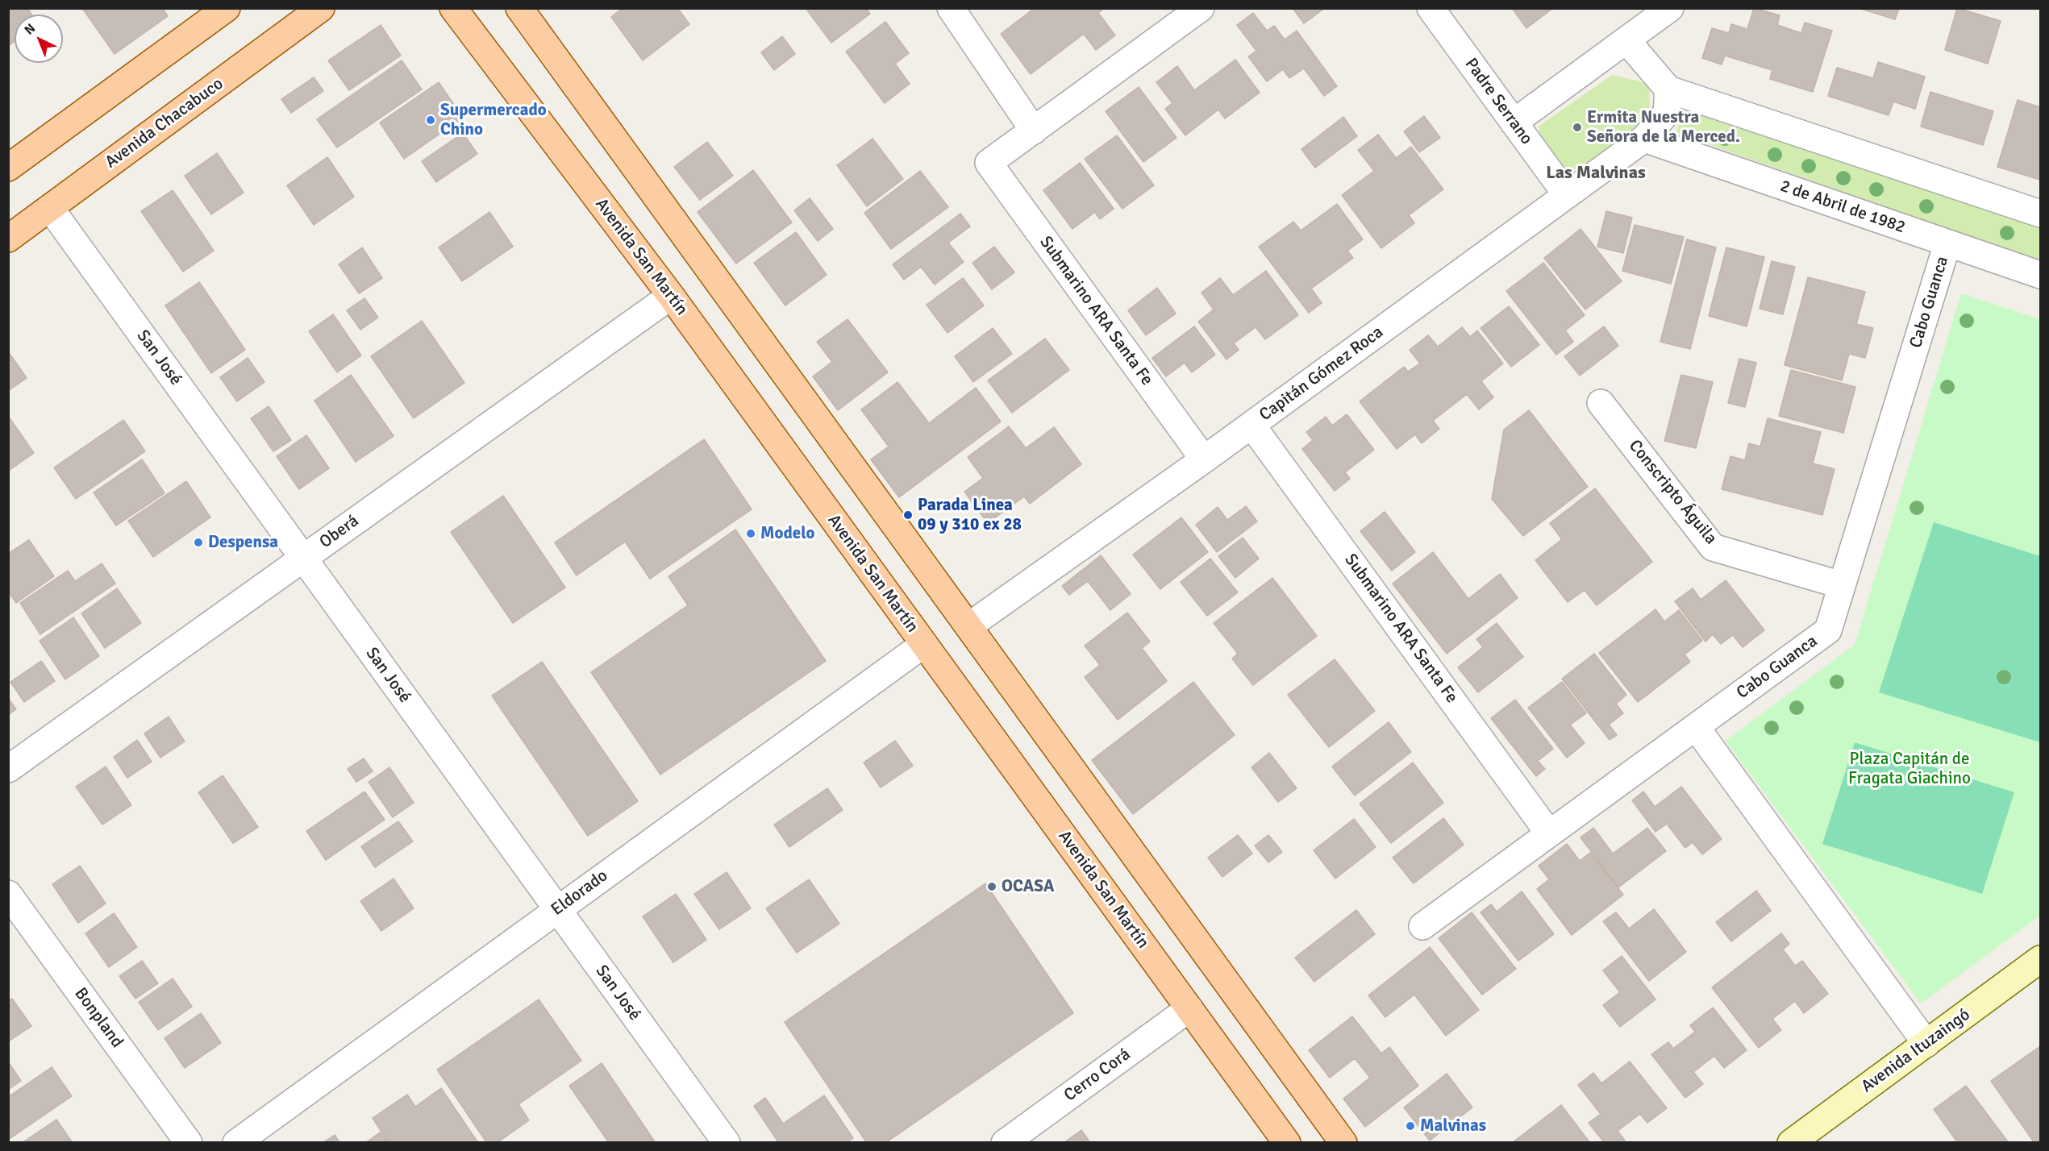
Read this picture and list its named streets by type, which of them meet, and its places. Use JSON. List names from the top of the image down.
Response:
{
  "streets": {
    "main road": ["Avenida Chacabuco", "Avenida San Martín", "Avenida Ituzaingó"],
    "street": [
      "Padre Serrano",
      "2 de Abril de 1982",
      "Cabo Guanca",
      "Submarino ARA Santa Fe",
      "San José",
      "Capitán Gómez Roca",
      "Conscripto Águila",
      "Oberá",
      "Eldorado",
      "Bonpland",
      "Cerro Corá"
    ]
  },
  "crossings": [
    ["Padre Serrano", "Capitán Gómez Roca"],
    ["Avenida Chacabuco", "San José"],
    ["2 de Abril de 1982", "Cabo Guanca"],
    ["2 de Abril de 1982", "Capitán Gómez Roca"],
    ["Avenida San Martín", "Oberá"],
    ["Avenida San Martín", "Eldorado"],
    ["Avenida San Martín", "Cerro Corá"],
    ["Cabo Guanca", "Submarino ARA Santa Fe"],
    ["Cabo Guanca", "Conscripto Águila"],
    ["Submarino ARA Santa Fe", "Capitán Gómez Roca"],
    ["San José", "Oberá"],
    ["San José", "Eldorado"]
  ],
  "districts": ["Las Malvinas"],
  "parks": ["Plaza Capitán de Fragata Giachino"],
  "places": [
    "Supermercado Chino",
    "Ermita Nuestra Señora de la Merced.",
    "Parada Linea 09 y 310 ex 28",
    "Modelo",
    "Despensa",
    "OCASA",
    "Malvinas"
  ],
  "north": "top left"
}
